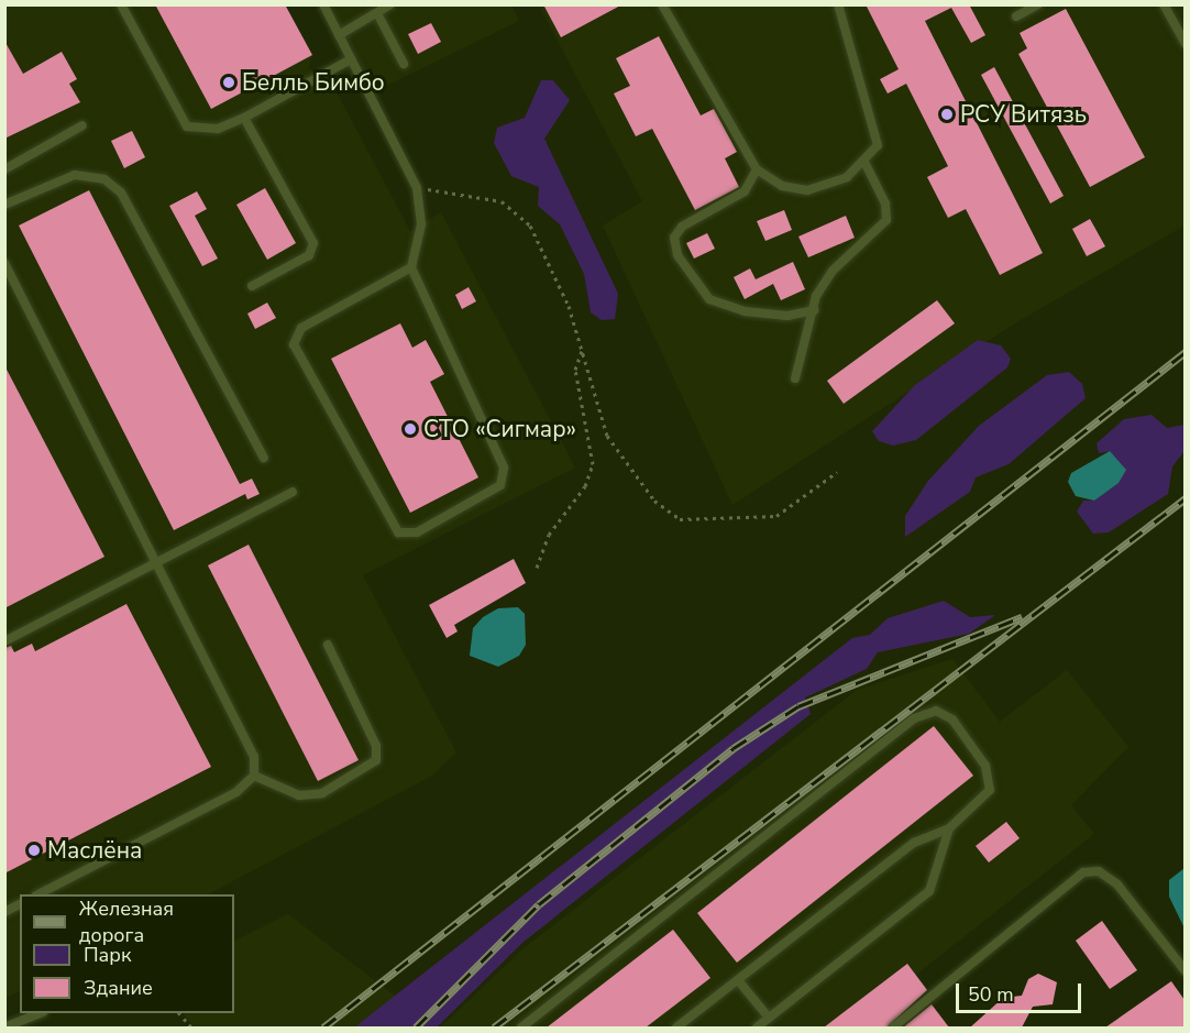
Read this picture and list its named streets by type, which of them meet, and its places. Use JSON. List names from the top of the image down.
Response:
{
  "places": [
    "Белль Бимбо",
    "РСУ Витязь",
    "СТО «Сигмар»",
    "Маслёна"
  ],
  "legend": ["Железная дорога", "Парк", "Здание"],
  "scale_bar": "50 m"
}
